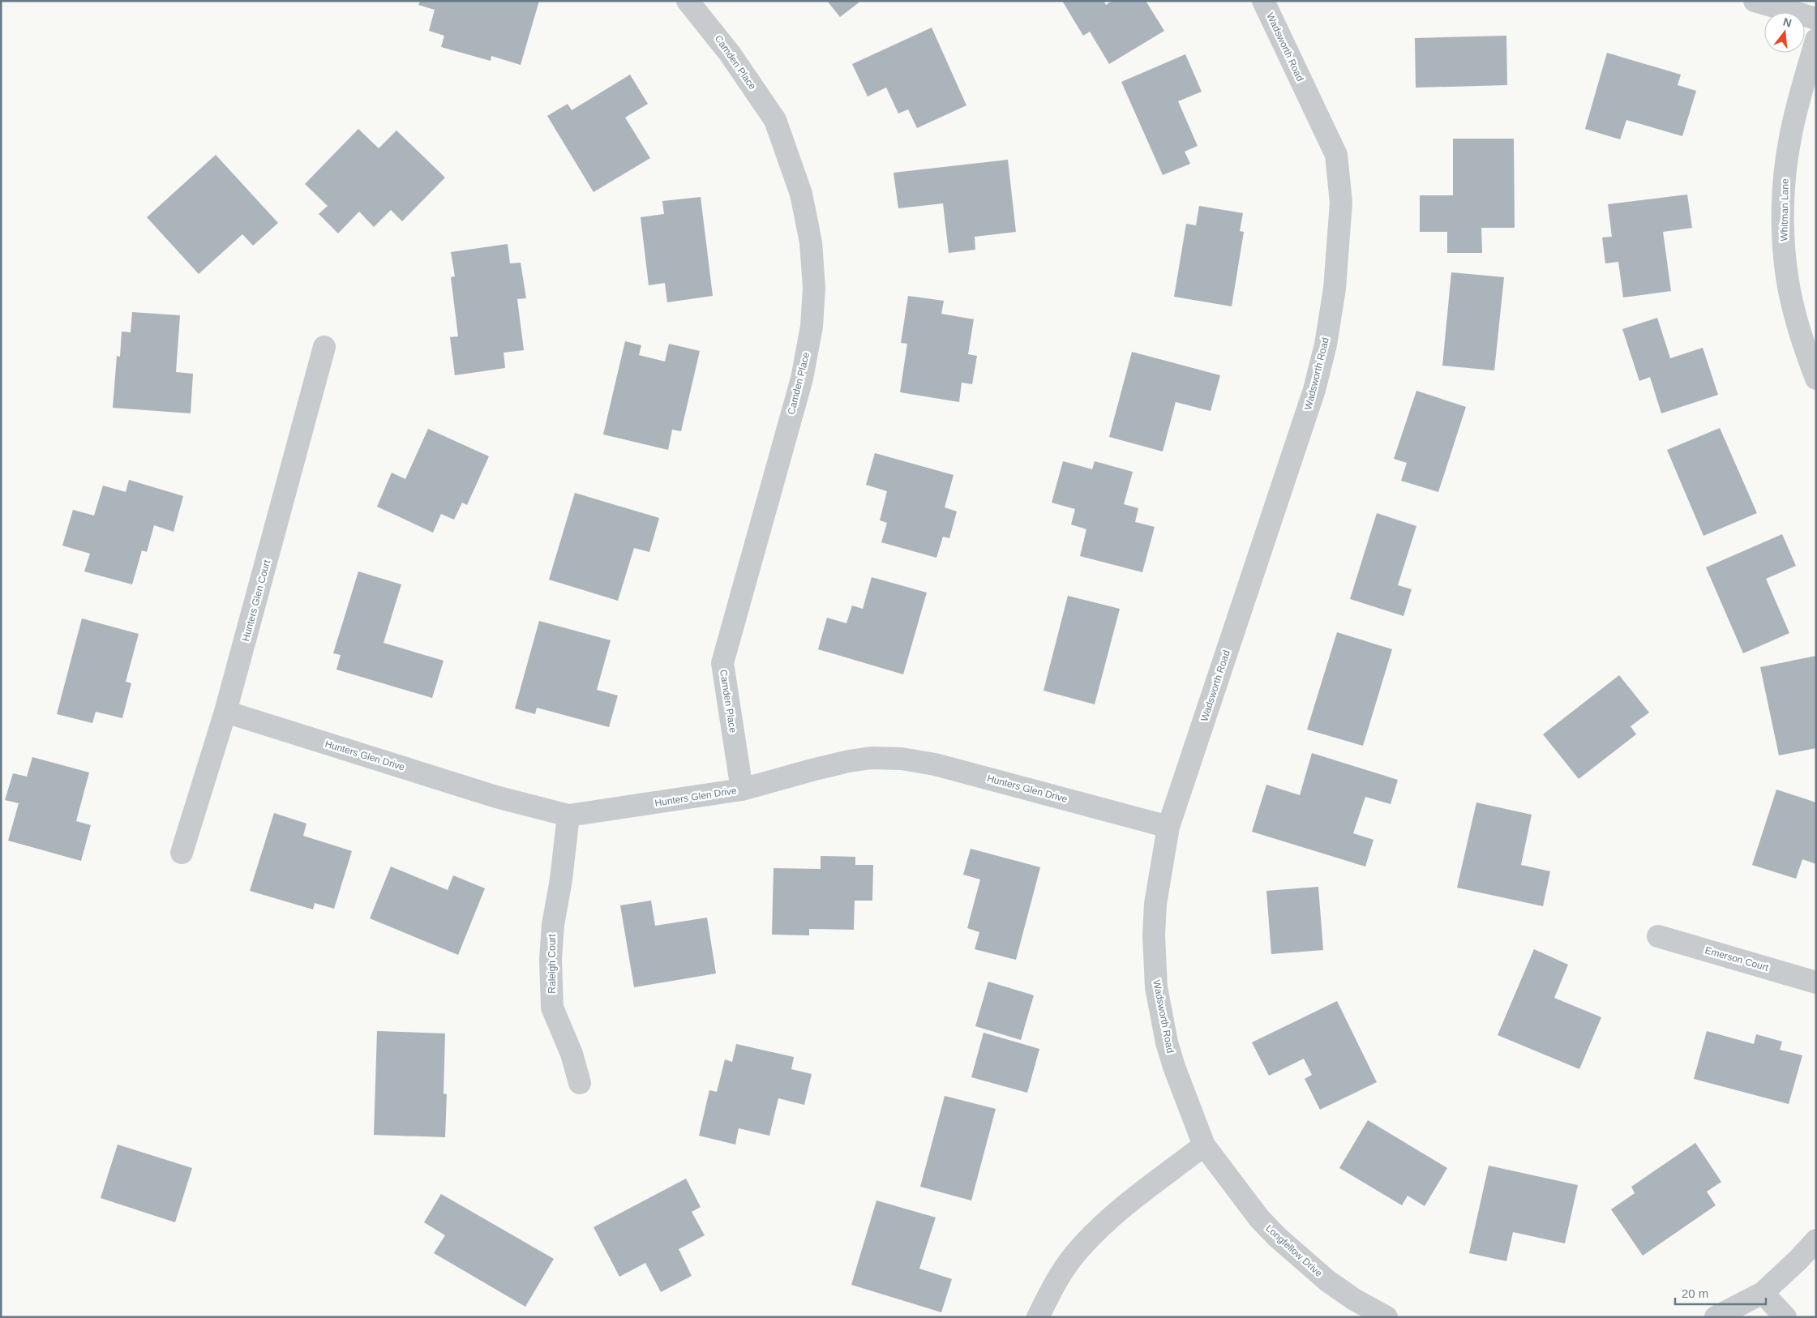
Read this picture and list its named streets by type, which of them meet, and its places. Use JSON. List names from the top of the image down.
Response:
{
  "streets": {
    "street": [
      "Wadsworth Road",
      "Camden Place",
      "Whitman Lane",
      "Hunters Glen Court",
      "Hunters Glen Drive",
      "Emerson Court",
      "Raleigh Court",
      "Longfellow Drive"
    ]
  },
  "crossings": [
    ["Wadsworth Road", "Hunters Glen Drive"],
    ["Wadsworth Road", "Longfellow Drive"],
    ["Camden Place", "Hunters Glen Drive"],
    ["Hunters Glen Court", "Hunters Glen Drive"],
    ["Hunters Glen Drive", "Raleigh Court"]
  ],
  "scale_bar": "20 m",
  "north": "top"
}
